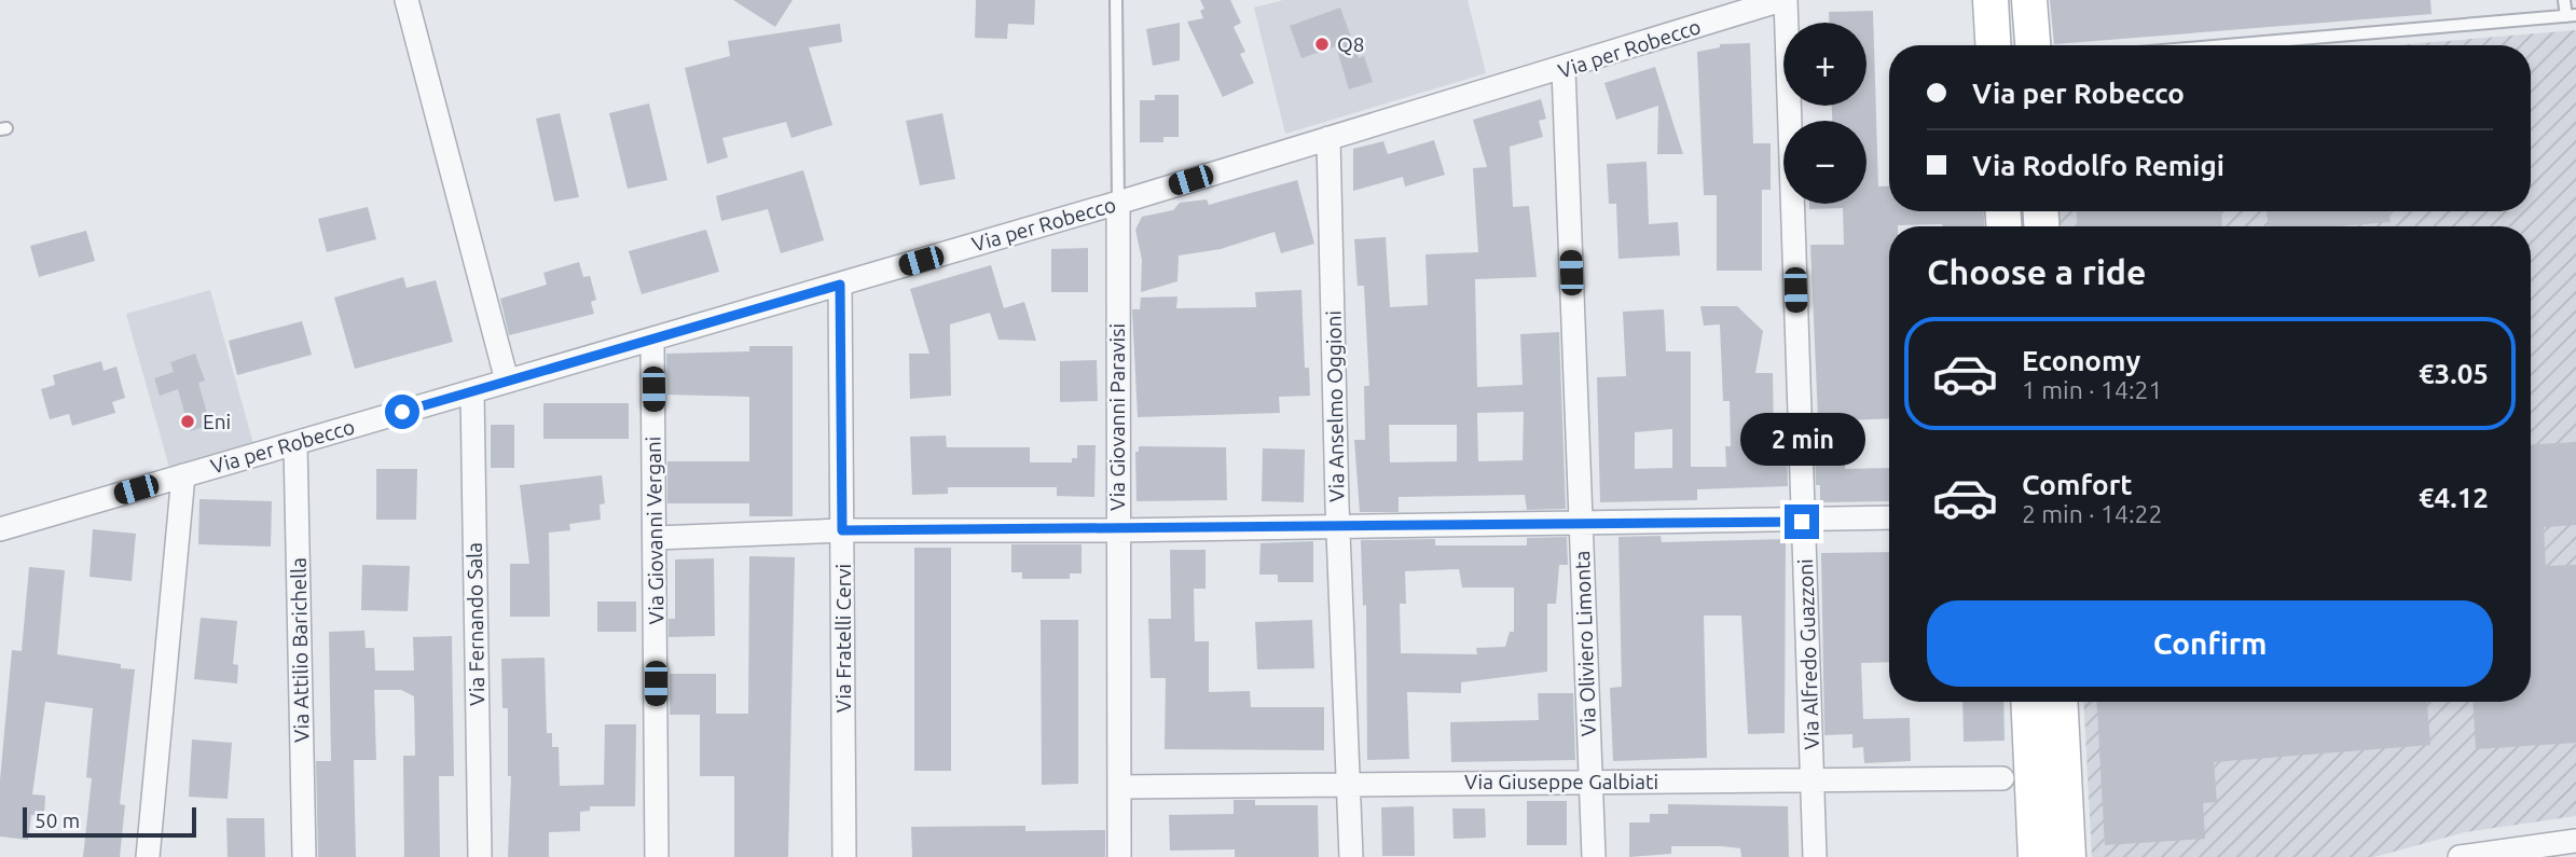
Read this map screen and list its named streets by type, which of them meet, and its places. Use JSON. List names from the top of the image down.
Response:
{
  "streets": {
    "street": [
      "Via per Robecco",
      "Via Anselmo Oggioni",
      "Via Giovanni Paravisi",
      "Via Giovanni Vergani",
      "Via Fernando Sala",
      "Via Fratelli Cervi",
      "Via Oliviero Limonta",
      "Via Attilio Barichella",
      "Via Alfredo Guazzoni",
      "Via Giuseppe Galbiati"
    ]
  },
  "crossings": [
    ["Via per Robecco", "Via Anselmo Oggioni"],
    ["Via per Robecco", "Via Giovanni Paravisi"],
    ["Via per Robecco", "Via Giovanni Vergani"],
    ["Via per Robecco", "Via Fernando Sala"],
    ["Via per Robecco", "Via Fratelli Cervi"],
    ["Via per Robecco", "Via Oliviero Limonta"],
    ["Via per Robecco", "Via Attilio Barichella"],
    ["Via per Robecco", "Via Alfredo Guazzoni"],
    ["Via Anselmo Oggioni", "Via Giuseppe Galbiati"],
    ["Via Giovanni Paravisi", "Via Giuseppe Galbiati"],
    ["Via Oliviero Limonta", "Via Giuseppe Galbiati"],
    ["Via Alfredo Guazzoni", "Via Giuseppe Galbiati"]
  ],
  "places": ["Q8", "Eni"],
  "scale_bar": "50 m",
  "page": {
    "map_buttons": ["+", "−"],
    "banner": ["Via per Robecco", "Via Rodolfo Remigi"],
    "heading": "Choose a ride",
    "list": [
      {
        "name": "Economy",
        "note": "1 min · 14:21",
        "value": "€3.05"
      },
      {
        "name": "Comfort",
        "note": "2 min · 14:22",
        "value": "€4.12"
      }
    ],
    "bubble": "2 min",
    "buttons": "Confirm",
    "scale": "50 m"
  }
}
